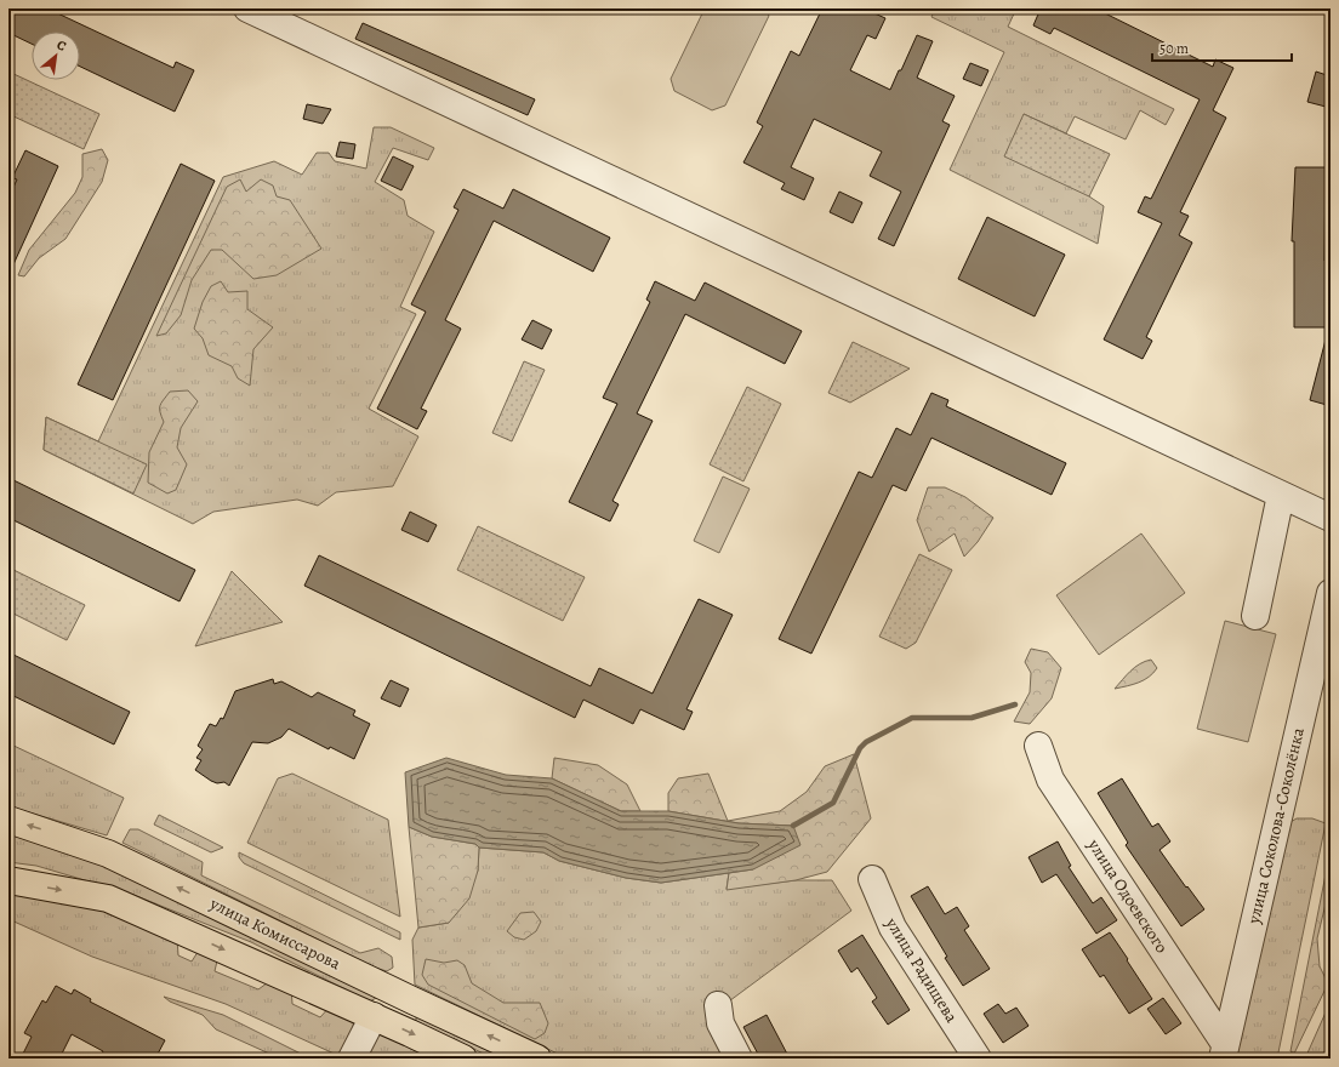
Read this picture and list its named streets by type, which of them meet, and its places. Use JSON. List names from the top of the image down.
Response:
{
  "streets": {
    "main road": ["улица Комиссарова"],
    "street": ["улица Соколова-Соколёнка", "улица Одоевского", "улица Радищева"]
  },
  "crossings": [
    ["улица Соколова-Соколёнка", "улица Одоевского"]
  ],
  "scale_bar": "50 m",
  "north": "top right"
}
